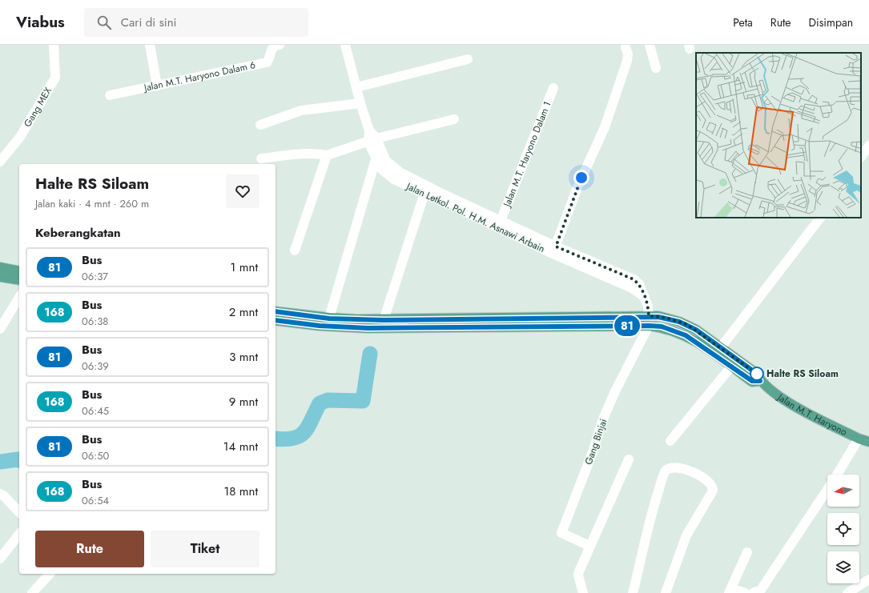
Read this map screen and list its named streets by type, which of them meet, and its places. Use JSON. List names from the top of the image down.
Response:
{
  "streets": {
    "main road": ["Jalan M.T. Haryono"],
    "street": [
      "Jalan M.T. Haryono Dalam 6",
      "Gang MEX",
      "Jalan M.T. Haryono Dalam 1",
      "Jalan Letkol. Pol. H.M. Asnawi Arbain",
      "Gang Binjai"
    ]
  },
  "crossings": [
    ["Jalan M.T. Haryono Dalam 1", "Jalan Letkol. Pol. H.M. Asnawi Arbain"],
    ["Jalan Letkol. Pol. H.M. Asnawi Arbain", "Jalan M.T. Haryono"],
    ["Jalan Letkol. Pol. H.M. Asnawi Arbain", "Gang Binjai"],
    ["Jalan M.T. Haryono", "Gang Binjai"]
  ],
  "places": ["Halte RS Siloam"],
  "lines": ["bus line 81"],
  "north": "left",
  "page": {
    "header": "Viabus",
    "search": "Cari di sini",
    "nav": ["Peta", "Rute", "Disimpan"],
    "on_map": "81",
    "heading": [
      ["Halte RS Siloam", "Jalan kaki · 4 mnt · 260 m"],
      "Keberangkatan"
    ],
    "list": [
      {
        "mark": "81",
        "name": "Bus",
        "note": "06:37",
        "value": "1 mnt"
      },
      {
        "mark": "168",
        "name": "Bus",
        "note": "06:38",
        "value": "2 mnt"
      },
      {
        "mark": "81",
        "name": "Bus",
        "note": "06:39",
        "value": "3 mnt"
      },
      {
        "mark": "168",
        "name": "Bus",
        "note": "06:45",
        "value": "9 mnt"
      },
      {
        "mark": "81",
        "name": "Bus",
        "note": "06:50",
        "value": "14 mnt"
      },
      {
        "mark": "168",
        "name": "Bus",
        "note": "06:54",
        "value": "18 mnt"
      }
    ],
    "buttons": ["Rute", "Tiket"]
  }
}
